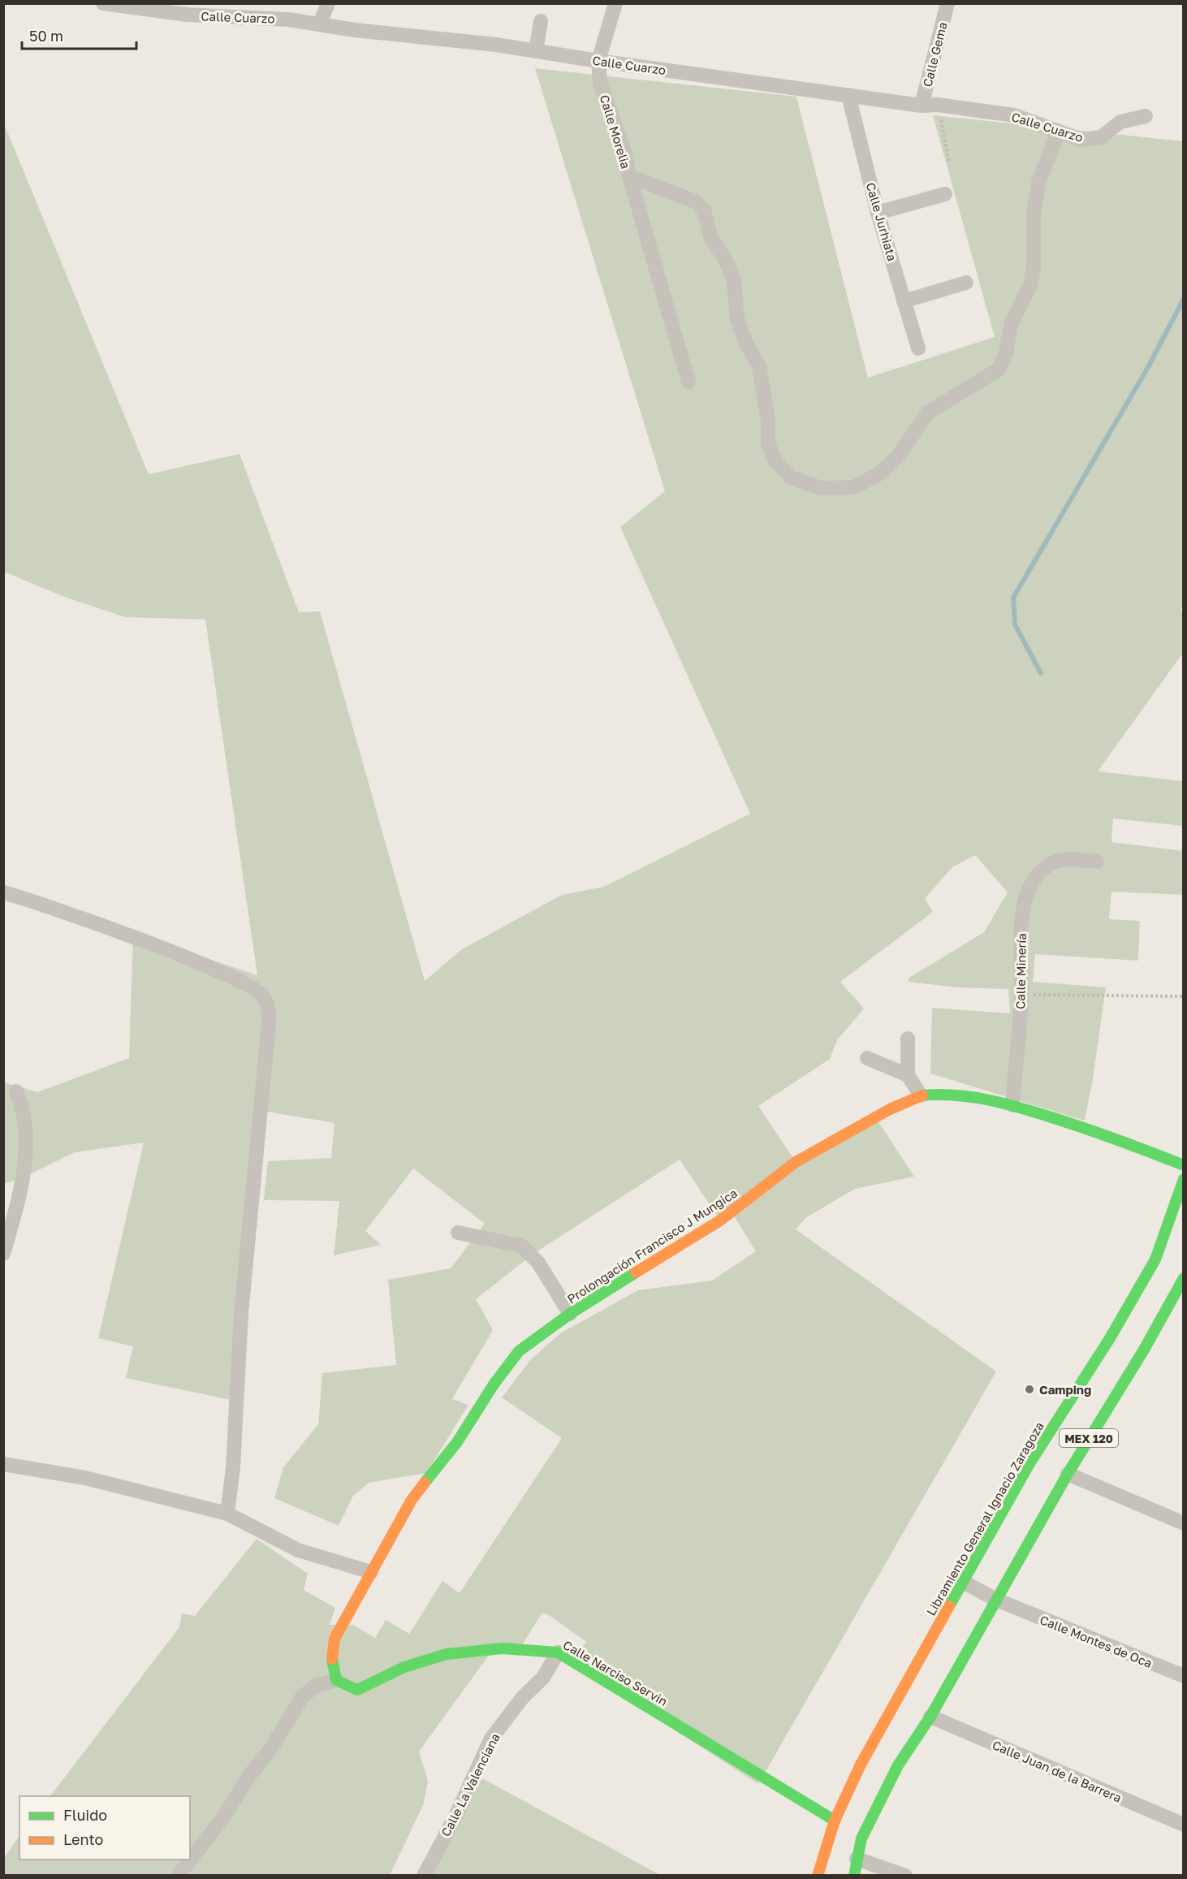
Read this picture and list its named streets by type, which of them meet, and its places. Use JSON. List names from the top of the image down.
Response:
{
  "streets": {
    "street": [
      "Calle Cuarzo",
      "Calle Gema",
      "Calle Morelia",
      "Calle Jurhiata",
      "Calle Minería",
      "Prolongación Francisco J Mungica",
      "MEX 120",
      "Libramiento General Ignacio Zaragoza",
      "Calle Montes de Oca",
      "Calle Narciso Servin",
      "Calle Juan de la Barrera",
      "Calle La Valenciana"
    ]
  },
  "crossings": [
    ["Calle Cuarzo", "Calle Gema"],
    ["Calle Cuarzo", "Calle Morelia"],
    ["Calle Cuarzo", "Calle Jurhiata"],
    ["Calle Minería", "Prolongación Francisco J Mungica"],
    ["MEX 120", "Calle Montes de Oca"],
    ["MEX 120", "Calle Juan de la Barrera"],
    ["Libramiento General Ignacio Zaragoza", "Calle Montes de Oca"],
    ["Libramiento General Ignacio Zaragoza", "Calle Narciso Servin"],
    ["Calle Narciso Servin", "Calle La Valenciana"]
  ],
  "places": ["Camping"],
  "legend": ["Fluido", "Lento"],
  "scale_bar": "50 m"
}
